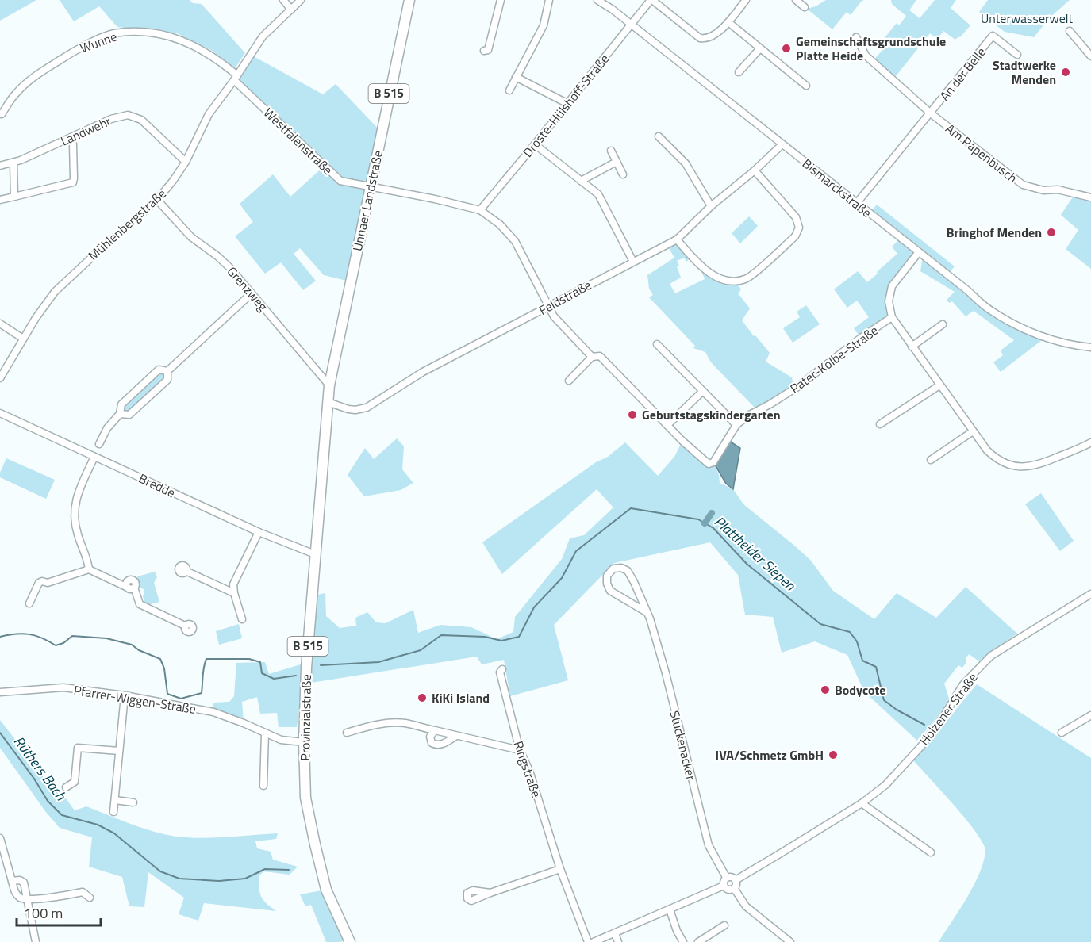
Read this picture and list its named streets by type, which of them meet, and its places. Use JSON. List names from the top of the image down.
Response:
{
  "streets": {
    "main road": ["B 515", "Unnaer Landstraße", "Provinzialstraße"],
    "street": [
      "Wunne",
      "An der Beile",
      "Droste-Hülshoff-Straße",
      "Landwehr",
      "Westfalenstraße",
      "Am Papenbusch",
      "Bismarckstraße",
      "Mühlenbergstraße",
      "Grenzweg",
      "Feldstraße",
      "Pater-Kolbe-Straße",
      "Bredde",
      "Pfarrer-Wiggen-Straße",
      "Holzener Straße",
      "Stuckenacker",
      "Ringstraße"
    ]
  },
  "crossings": [
    ["Wunne", "Westfalenstraße"],
    ["Wunne", "Mühlenbergstraße"],
    ["An der Beile", "Am Papenbusch"],
    ["Droste-Hülshoff-Straße", "Bismarckstraße"],
    ["Droste-Hülshoff-Straße", "Pater-Kolbe-Straße"],
    ["Landwehr", "Mühlenbergstraße"],
    ["Westfalenstraße", "Unnaer Landstraße"],
    ["Westfalenstraße", "Mühlenbergstraße"],
    ["Westfalenstraße", "Pater-Kolbe-Straße"],
    ["Bismarckstraße", "Feldstraße"],
    ["Unnaer Landstraße", "Grenzweg"],
    ["Unnaer Landstraße", "Feldstraße"],
    ["Unnaer Landstraße", "Pater-Kolbe-Straße"],
    ["Unnaer Landstraße", "Provinzialstraße"],
    ["Mühlenbergstraße", "Grenzweg"],
    ["Feldstraße", "Pater-Kolbe-Straße"],
    ["Feldstraße", "Provinzialstraße"],
    ["Bredde", "Provinzialstraße"],
    ["Pfarrer-Wiggen-Straße", "Provinzialstraße"],
    ["Holzener Straße", "Stuckenacker"]
  ],
  "water": ["Plattheider Siepen", "Rüthers Bach"],
  "parks": ["Unterwasserwelt"],
  "places": [
    "Gemeinschaftsgrundschule Platte Heide",
    "Stadtwerke Menden",
    "Bringhof Menden",
    "Geburtstagskindergarten",
    "Bodycote",
    "KiKi Island",
    "IVA/Schmetz GmbH"
  ],
  "scale_bar": "100 m"
}
